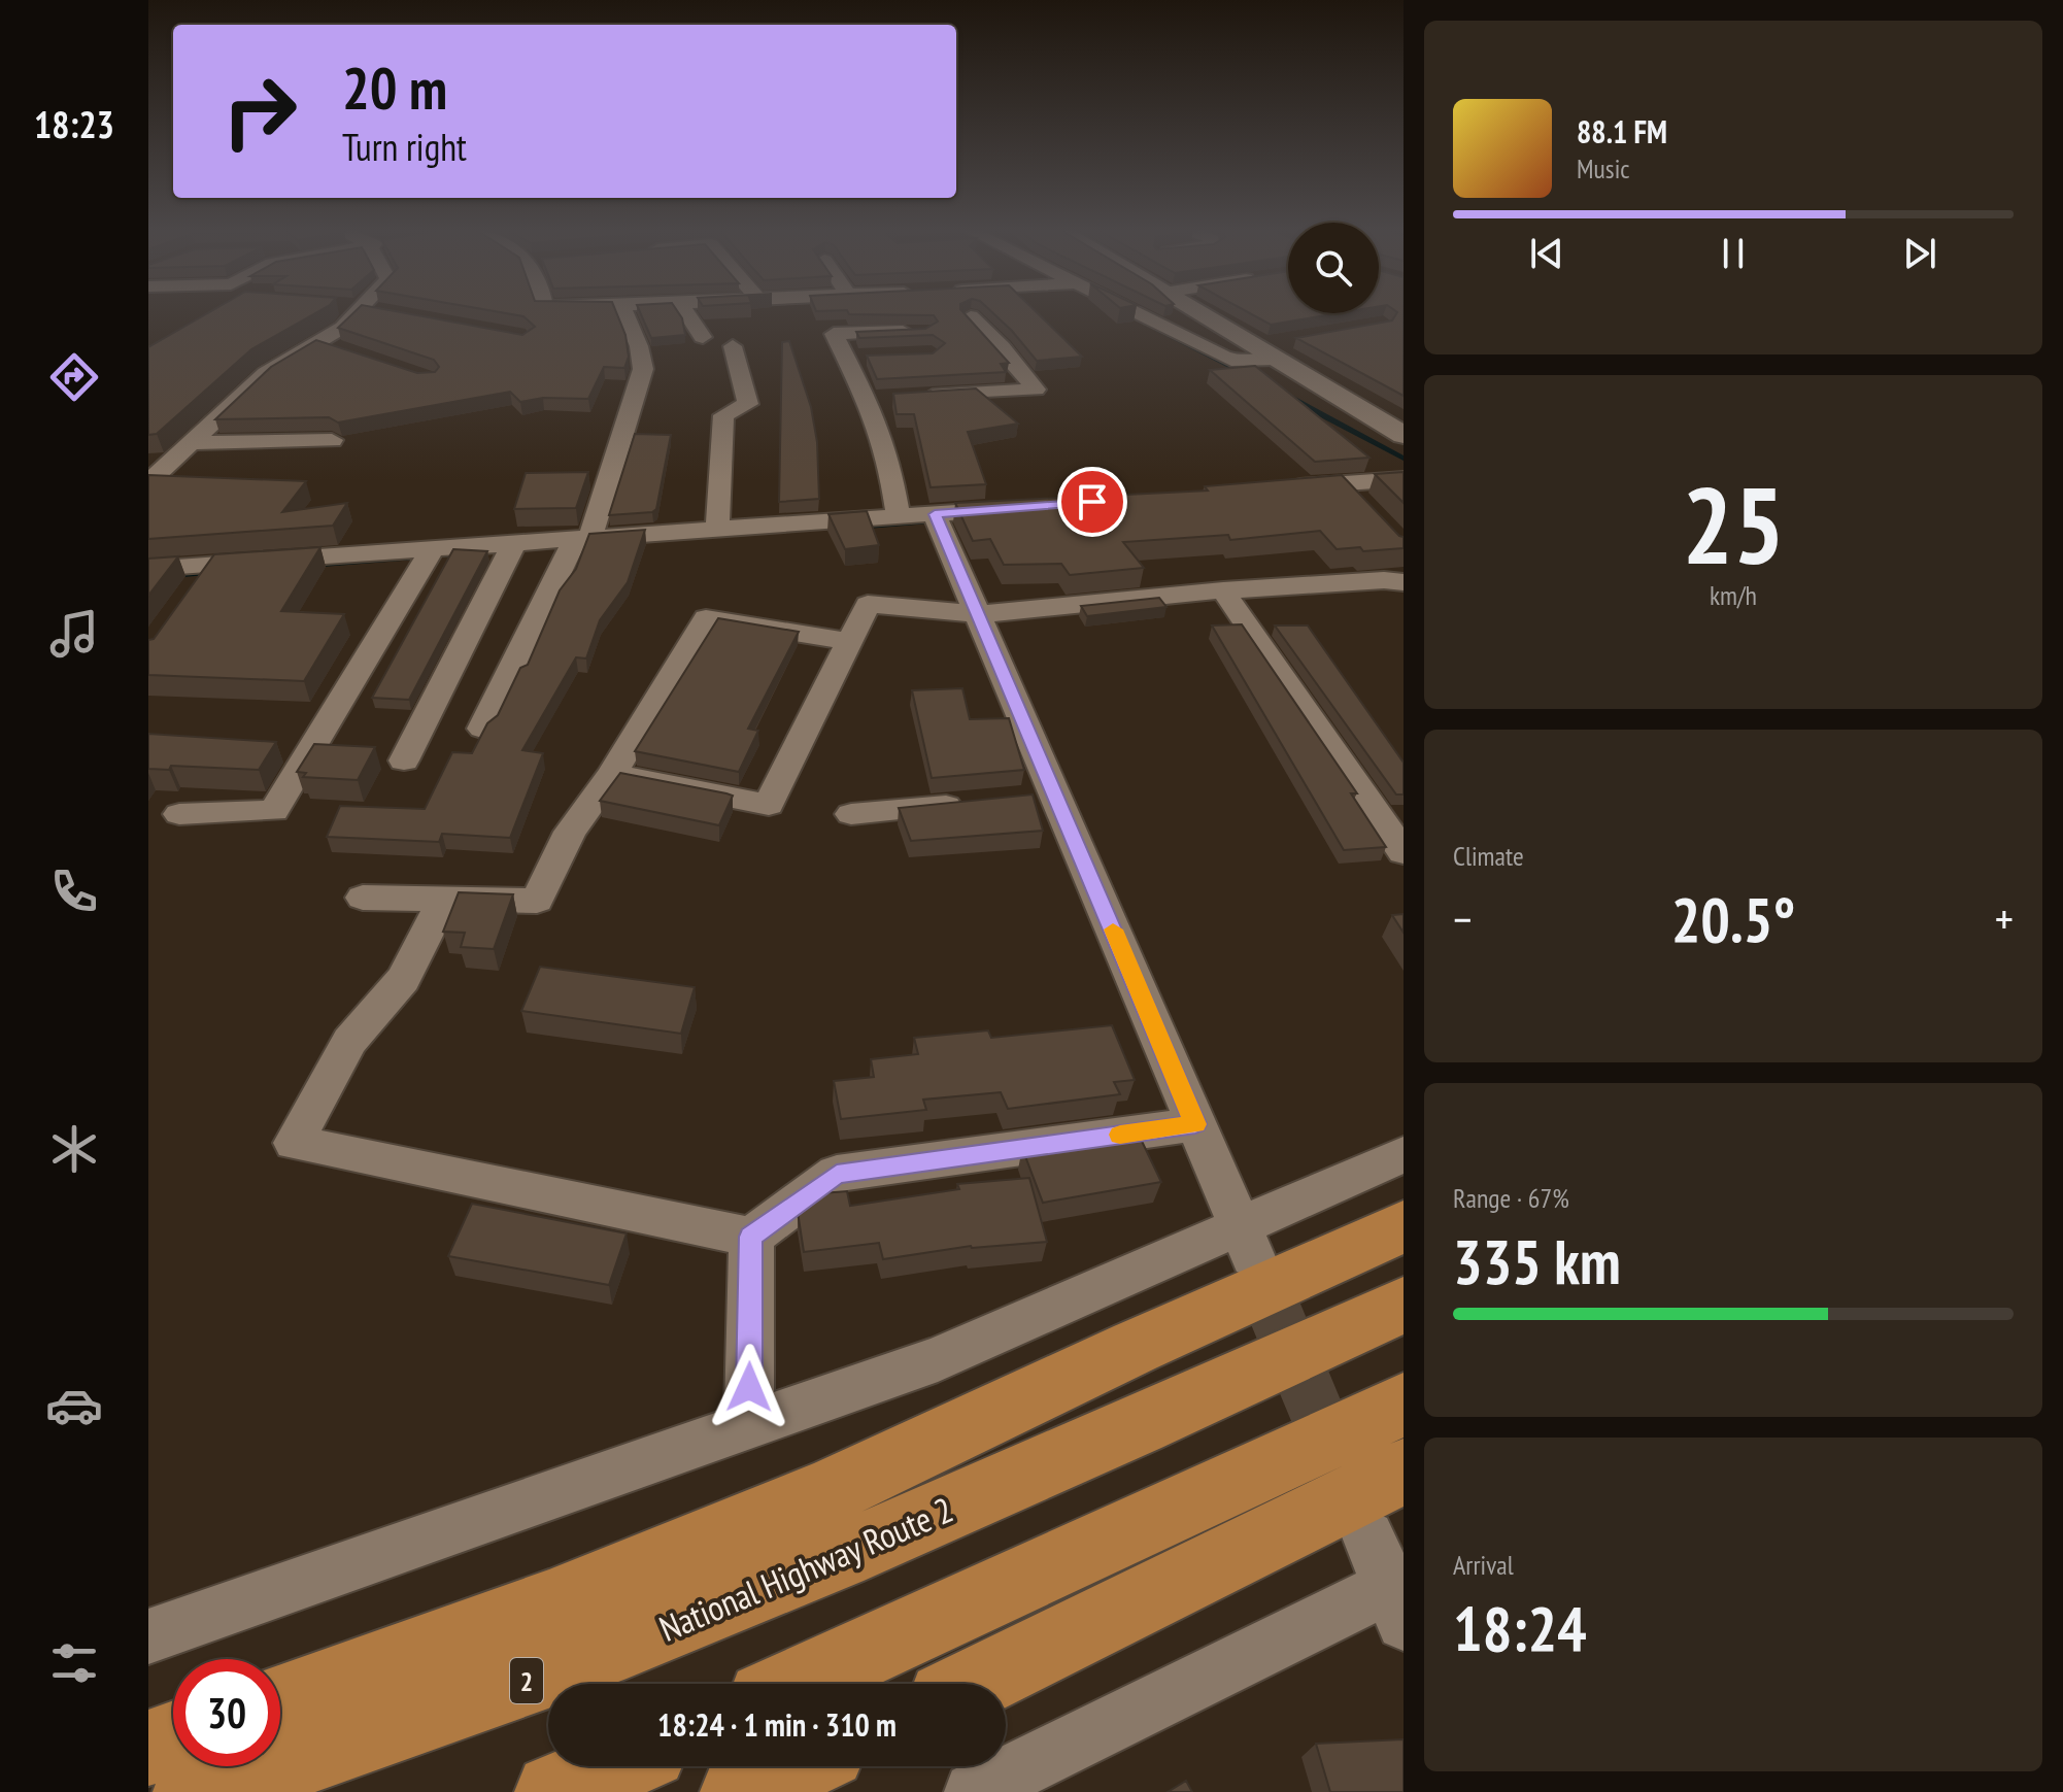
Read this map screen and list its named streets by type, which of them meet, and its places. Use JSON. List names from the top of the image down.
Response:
{
  "streets": {
    "highway": ["National Highway Route 2", "2"]
  },
  "page": {
    "tabs": "18:23",
    "turn": ["20 m", "Turn right"],
    "song": ["88.1 FM", "Music"],
    "tile": [
      ["25", "km/h"],
      "Climate",
      ["Range · 67%", "335 km"],
      ["Arrival", "18:24"]
    ],
    "heat": ["−", "20.5°", "+"],
    "limit": "30",
    "trip": "18:24 · 1 min · 310 m"
  }
}
